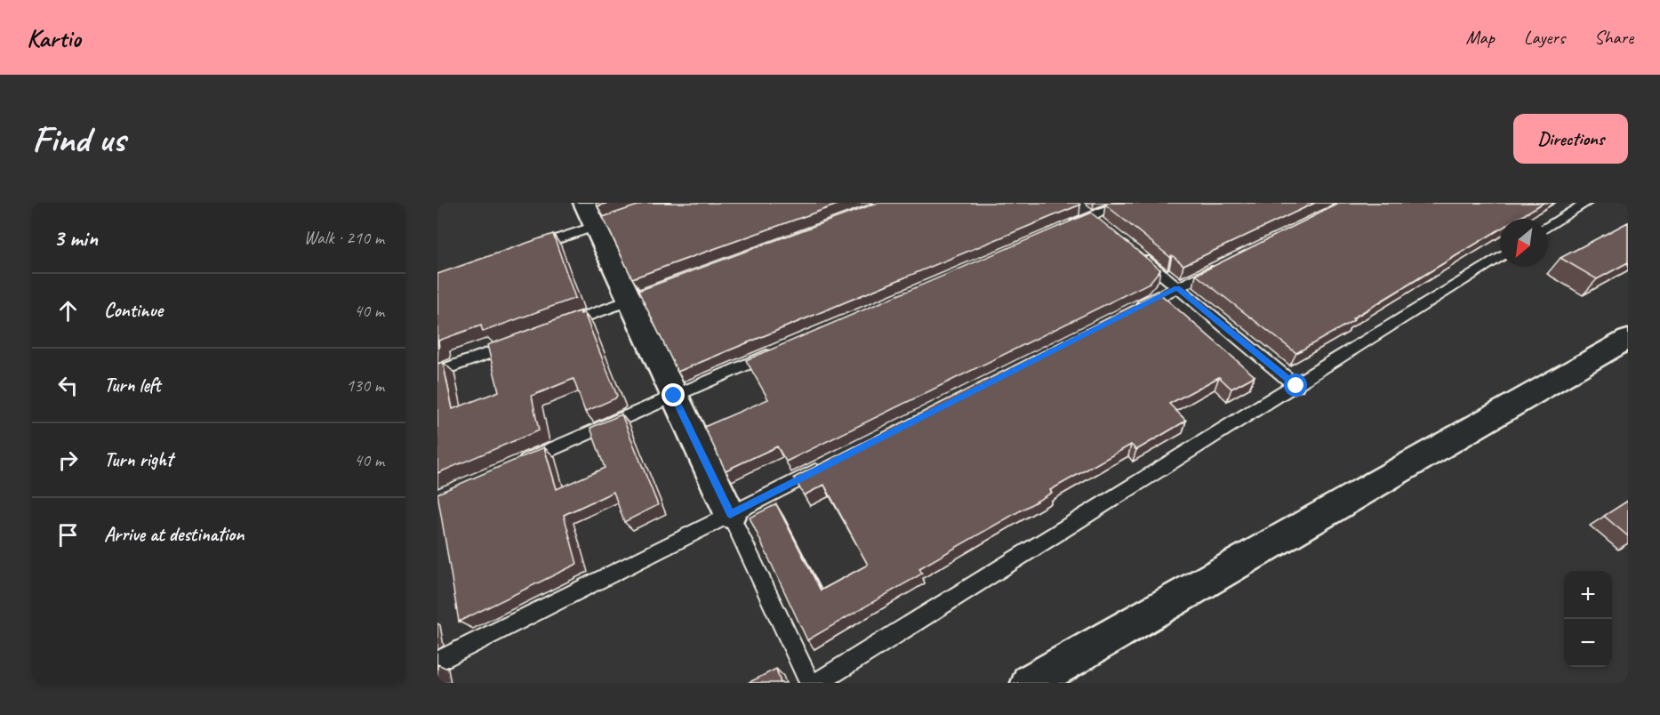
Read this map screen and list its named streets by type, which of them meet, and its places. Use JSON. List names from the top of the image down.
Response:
{
  "north": "bottom left",
  "page": {
    "header": "Kartio",
    "nav": ["Map", "Layers", "Share"],
    "buttons": "Directions",
    "title": "Find us",
    "heading": ["3 min", "Walk · 210 m"],
    "list": [
      ["Continue", "40 m"],
      ["Turn left", "130 m"],
      ["Turn right", "40 m"],
      "Arrive at destination"
    ],
    "map_buttons": ["+", "−"]
  }
}
